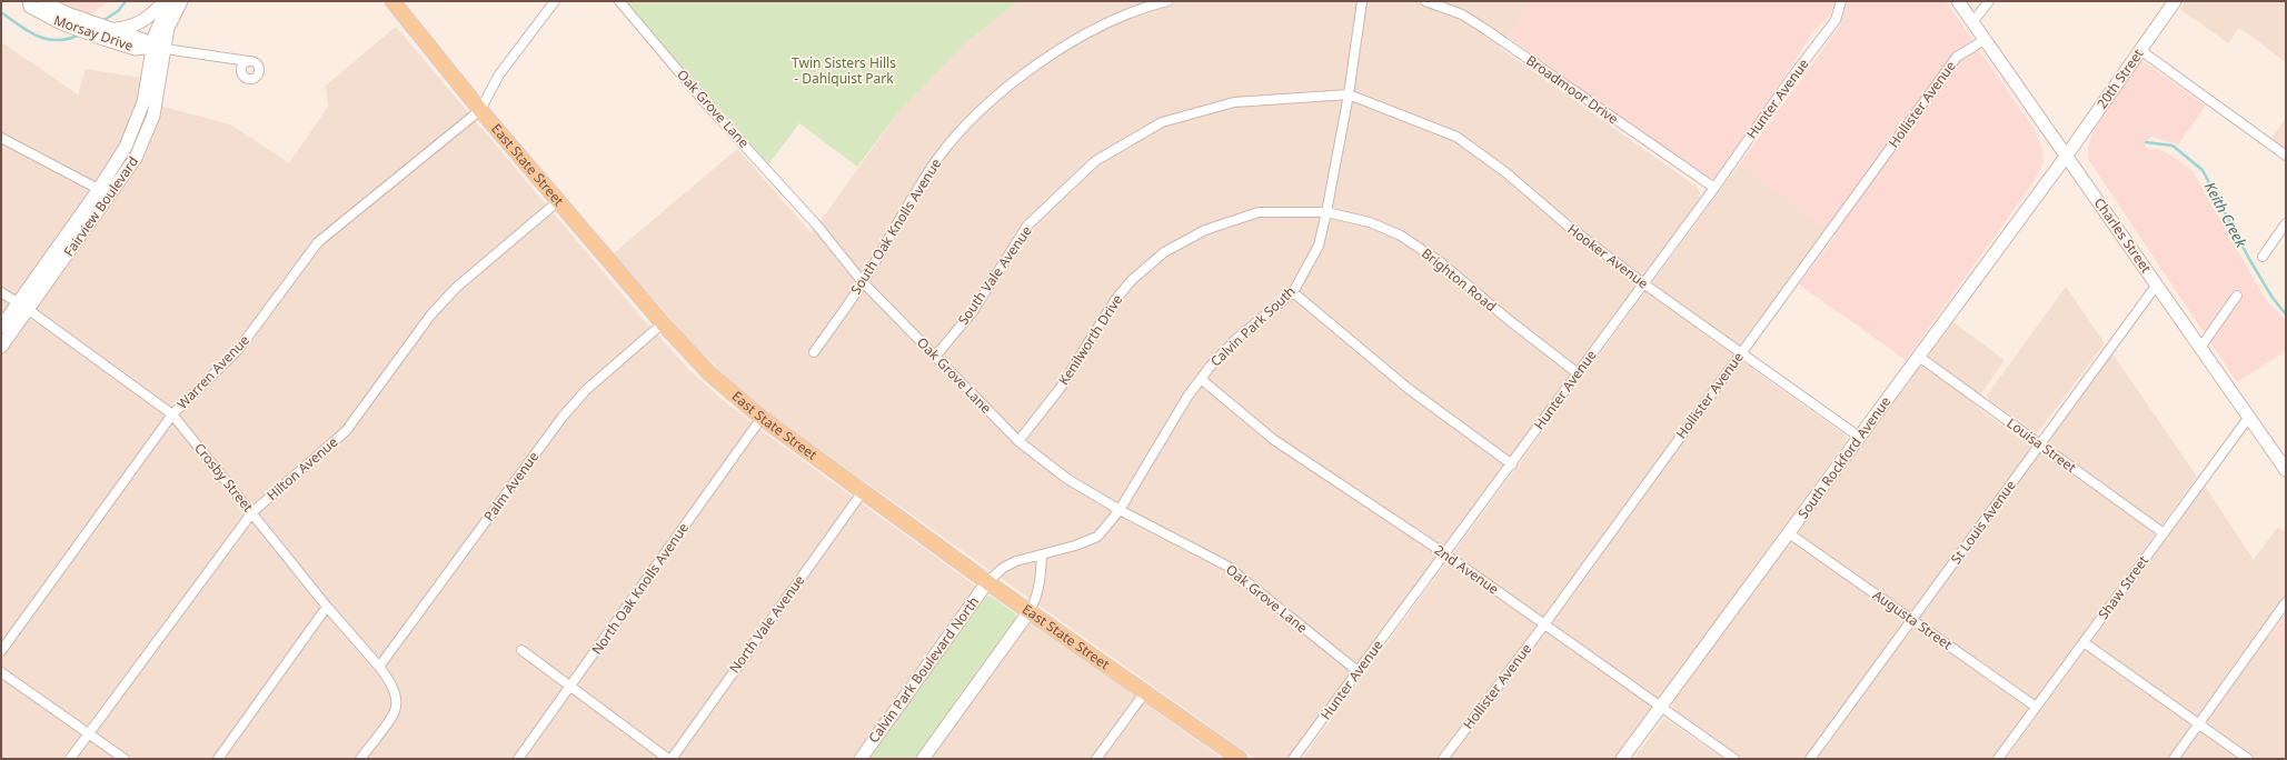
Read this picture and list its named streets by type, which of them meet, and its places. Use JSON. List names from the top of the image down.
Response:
{
  "streets": {
    "main road": ["East State Street"],
    "street": [
      "Morsay Drive",
      "20th Street",
      "Broadmoor Drive",
      "Hunter Avenue",
      "Hollister Avenue",
      "Oak Grove Lane",
      "Fairview Boulevard",
      "South Oak Knolls Avenue",
      "Charles Street",
      "Hooker Avenue",
      "South Vale Avenue",
      "Brighton Road",
      "Calvin Park South",
      "Kenilworth Drive",
      "Warren Avenue",
      "Louisa Street",
      "South Rockford Avenue",
      "Hilton Avenue",
      "Crosby Street",
      "Palm Avenue",
      "St Louis Avenue",
      "2nd Avenue",
      "Shaw Street",
      "North Oak Knolls Avenue",
      "Augusta Street",
      "North Vale Avenue",
      "Calvin Park Boulevard North"
    ]
  },
  "crossings": [
    ["Morsay Drive", "Fairview Boulevard"],
    ["20th Street", "Charles Street"],
    ["20th Street", "South Rockford Avenue"],
    ["Broadmoor Drive", "Hunter Avenue"],
    ["Hunter Avenue", "Oak Grove Lane"],
    ["Hunter Avenue", "Hooker Avenue"],
    ["Hunter Avenue", "Brighton Road"],
    ["Hunter Avenue", "2nd Avenue"],
    ["Hollister Avenue", "Charles Street"],
    ["Hollister Avenue", "Hooker Avenue"],
    ["Hollister Avenue", "2nd Avenue"],
    ["Oak Grove Lane", "South Oak Knolls Avenue"],
    ["Oak Grove Lane", "South Vale Avenue"],
    ["Oak Grove Lane", "Calvin Park South"],
    ["Oak Grove Lane", "Kenilworth Drive"],
    ["East State Street", "Calvin Park South"],
    ["East State Street", "Warren Avenue"],
    ["East State Street", "Hilton Avenue"],
    ["East State Street", "Palm Avenue"],
    ["East State Street", "North Oak Knolls Avenue"],
    ["East State Street", "North Vale Avenue"],
    ["East State Street", "Calvin Park Boulevard North"],
    ["Fairview Boulevard", "Crosby Street"],
    ["Charles Street", "South Rockford Avenue"],
    ["Charles Street", "St Louis Avenue"],
    ["Charles Street", "Shaw Street"],
    ["Hooker Avenue", "South Vale Avenue"],
    ["Hooker Avenue", "Calvin Park South"],
    ["Hooker Avenue", "South Rockford Avenue"],
    ["South Vale Avenue", "Calvin Park South"],
    ["Brighton Road", "Calvin Park South"],
    ["Brighton Road", "Kenilworth Drive"],
    ["Calvin Park South", "Kenilworth Drive"],
    ["Calvin Park South", "2nd Avenue"],
    ["Calvin Park South", "Calvin Park Boulevard North"],
    ["Warren Avenue", "Crosby Street"],
    ["Louisa Street", "South Rockford Avenue"],
    ["Louisa Street", "St Louis Avenue"],
    ["Louisa Street", "Shaw Street"],
    ["South Rockford Avenue", "2nd Avenue"],
    ["South Rockford Avenue", "Augusta Street"],
    ["Hilton Avenue", "Crosby Street"],
    ["Crosby Street", "Palm Avenue"],
    ["St Louis Avenue", "Augusta Street"],
    ["Shaw Street", "Augusta Street"]
  ],
  "water": ["Keith Creek"],
  "parks": ["Twin Sisters Hills - Dahlquist Park"]
}
